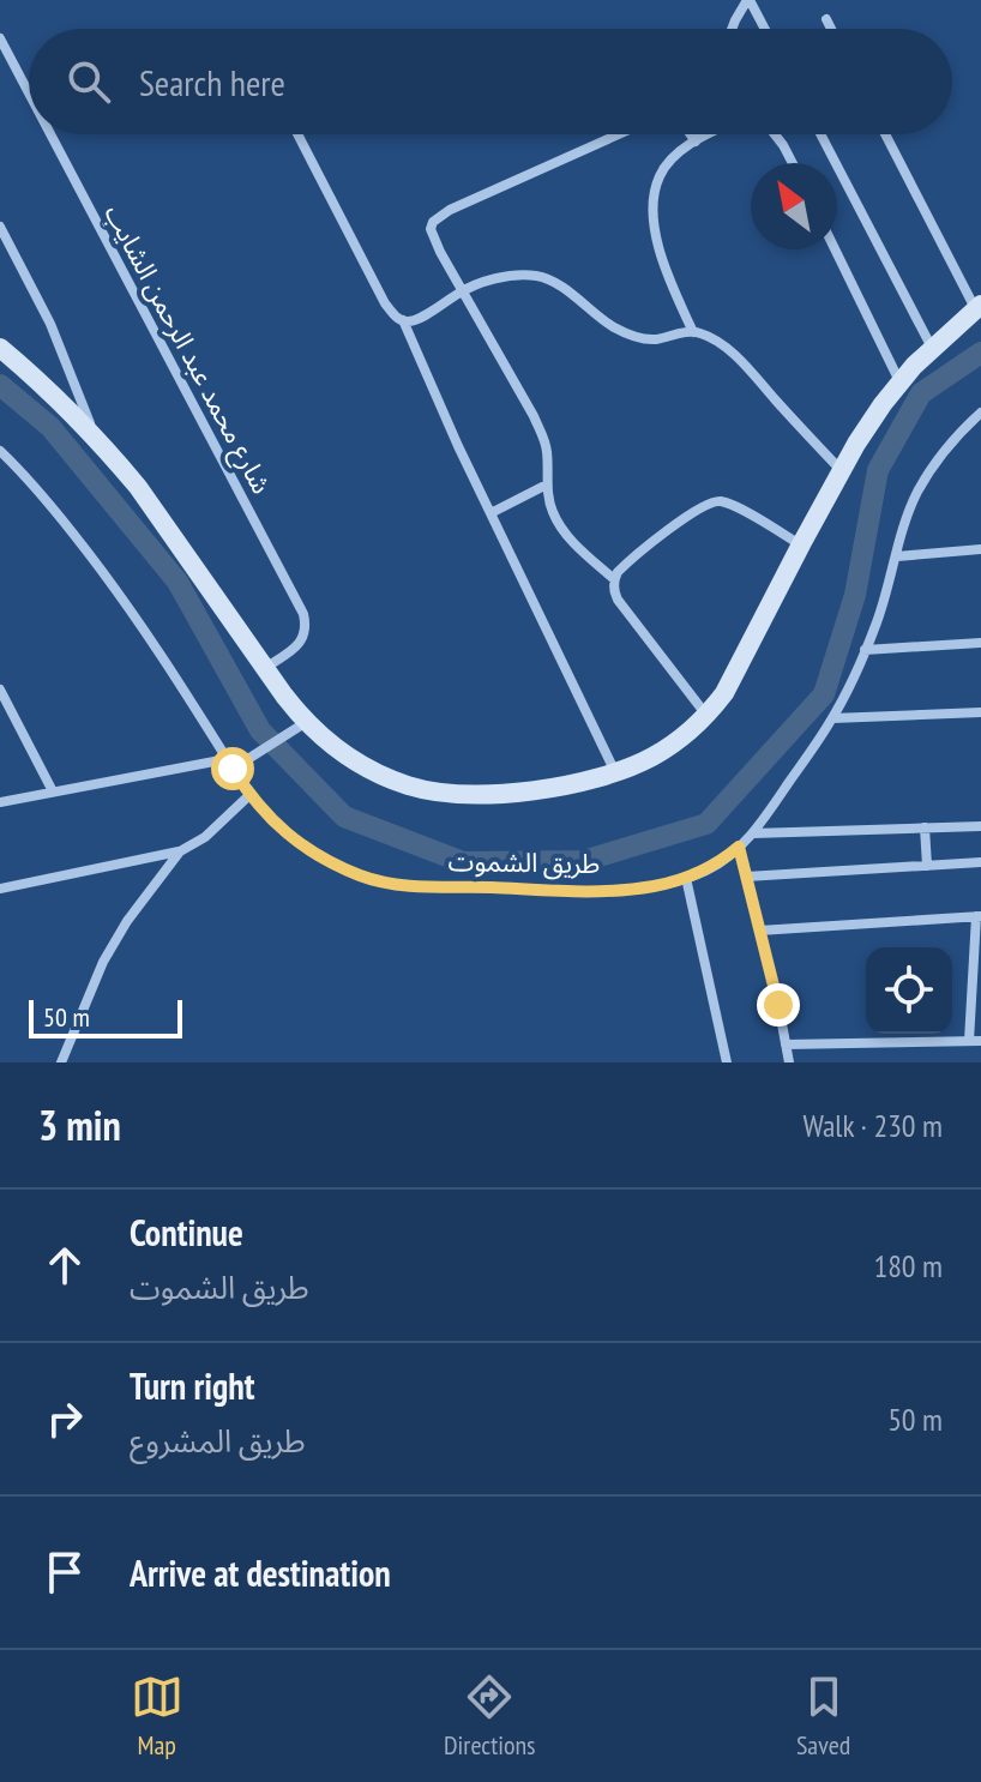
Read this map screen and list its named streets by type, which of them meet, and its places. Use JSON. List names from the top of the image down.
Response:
{
  "streets": {
    "street": ["شارع محمد عبد الرحمن الشايب", "طريق الشموت"]
  },
  "scale_bar": "50 m",
  "north": "top left",
  "page": {
    "search": "Search here",
    "scale": "50 m",
    "heading": ["3 min", "Walk · 230 m"],
    "list": [
      ["Continue", "طريق الشموت", "180 m"],
      ["Turn right", "طريق المشروع", "50 m"],
      "Arrive at destination"
    ],
    "nav": ["Map", "Directions", "Saved"]
  }
}
